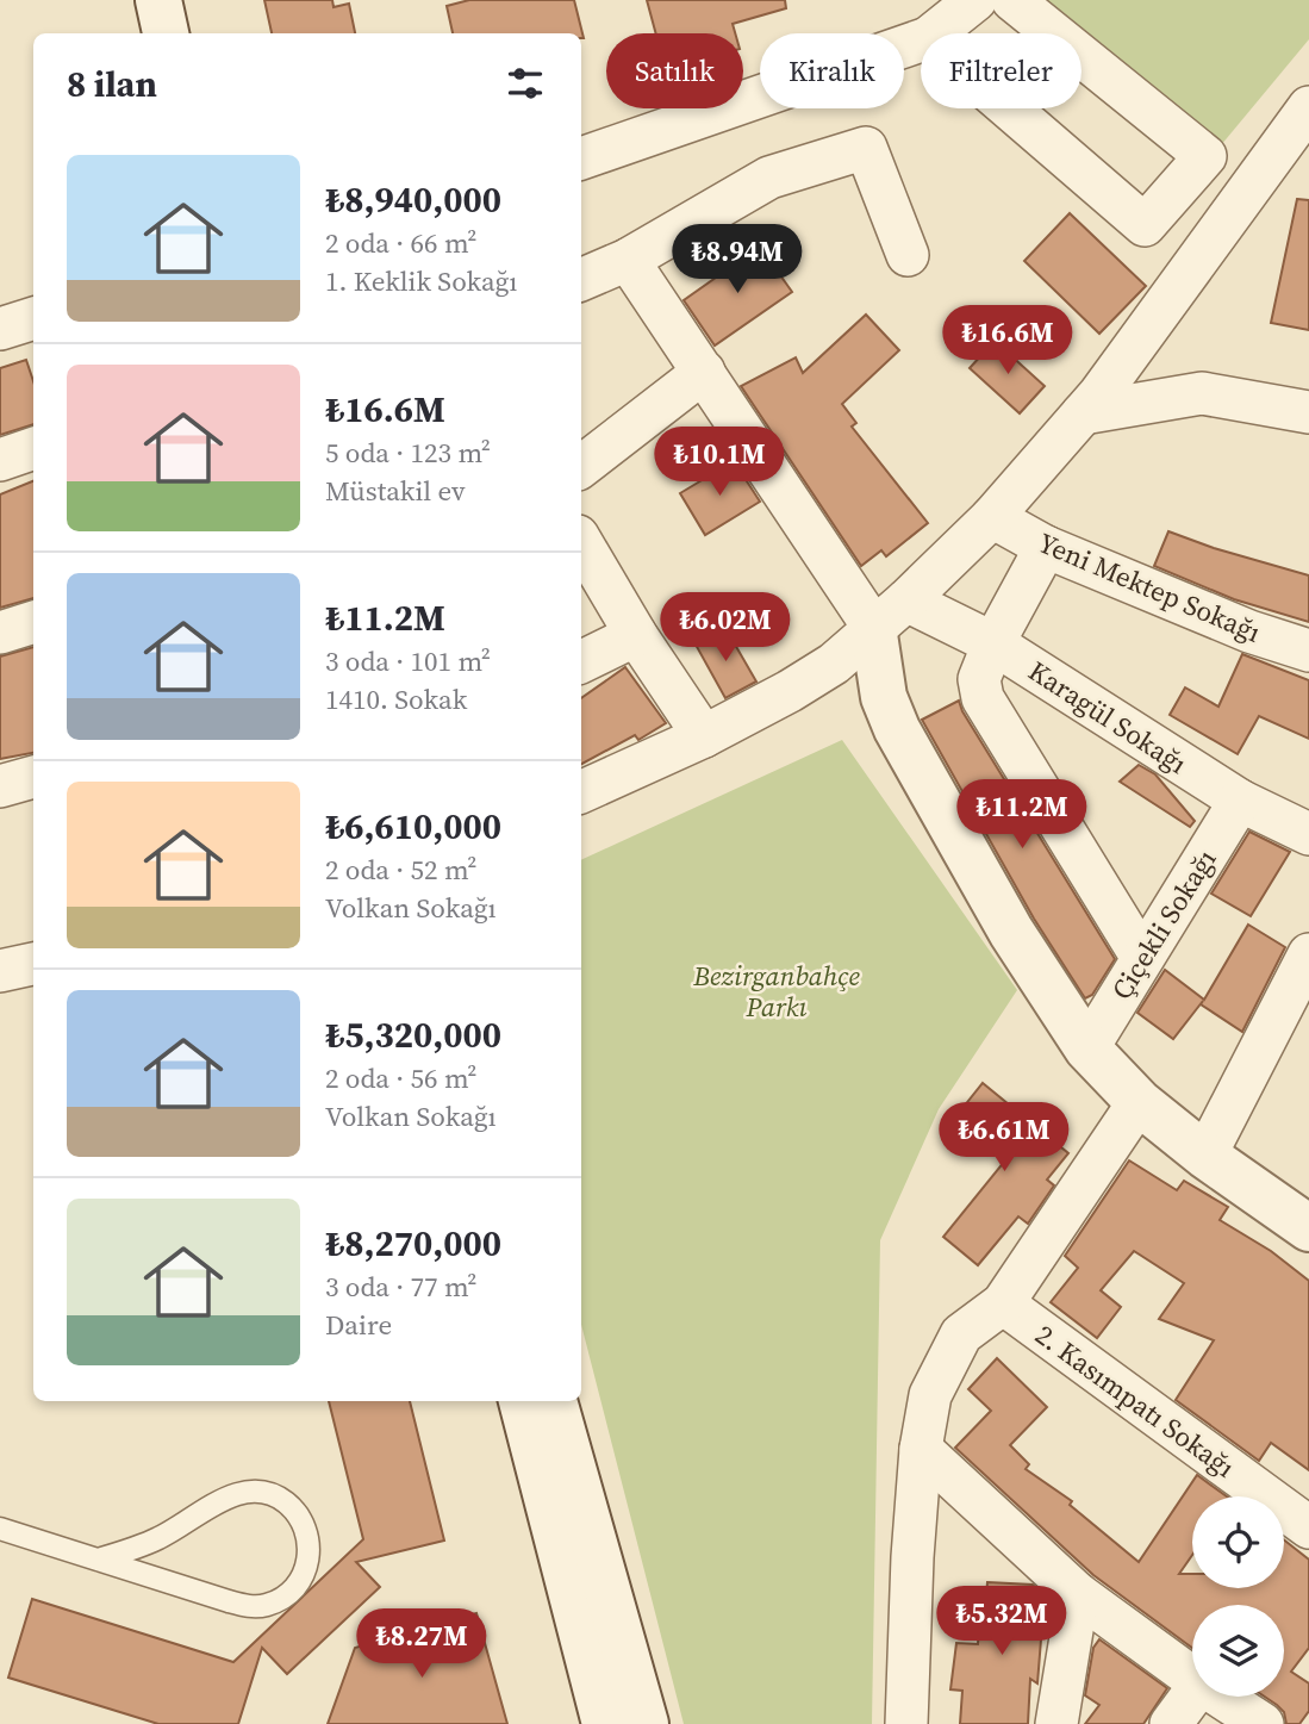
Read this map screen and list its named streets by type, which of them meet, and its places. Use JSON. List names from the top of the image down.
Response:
{
  "streets": {
    "street": [
      "Yeni Mektep Sokağı",
      "Karagül Sokağı",
      "Çiçekli Sokağı",
      "2. Kasımpatı Sokağı"
    ]
  },
  "crossings": [
    ["Karagül Sokağı", "Çiçekli Sokağı"]
  ],
  "parks": ["Bezirganbahçe Parkı"],
  "page": {
    "chip": ["Satılık", "Kiralık", "Filtreler"],
    "heading": "8 ilan",
    "list": [
      {
        "name": "₺8,940,000",
        "note": "2 oda · 66 m² · 1. Keklik Sokağı"
      },
      {
        "name": "₺16.6M",
        "note": "5 oda · 123 m² · Müstakil ev"
      },
      {
        "name": "₺11.2M",
        "note": "3 oda · 101 m² · 1410. Sokak"
      },
      {
        "name": "₺6,610,000",
        "note": "2 oda · 52 m² · Volkan Sokağı"
      },
      {
        "name": "₺5,320,000",
        "note": "2 oda · 56 m² · Volkan Sokağı"
      },
      {
        "name": "₺8,270,000",
        "note": "3 oda · 77 m² · Daire"
      }
    ],
    "price": [
      "₺8.94M",
      "₺16.6M",
      "₺10.1M",
      "₺6.02M",
      "₺11.2M",
      "₺6.61M",
      "₺5.32M",
      "₺8.27M"
    ]
  }
}
